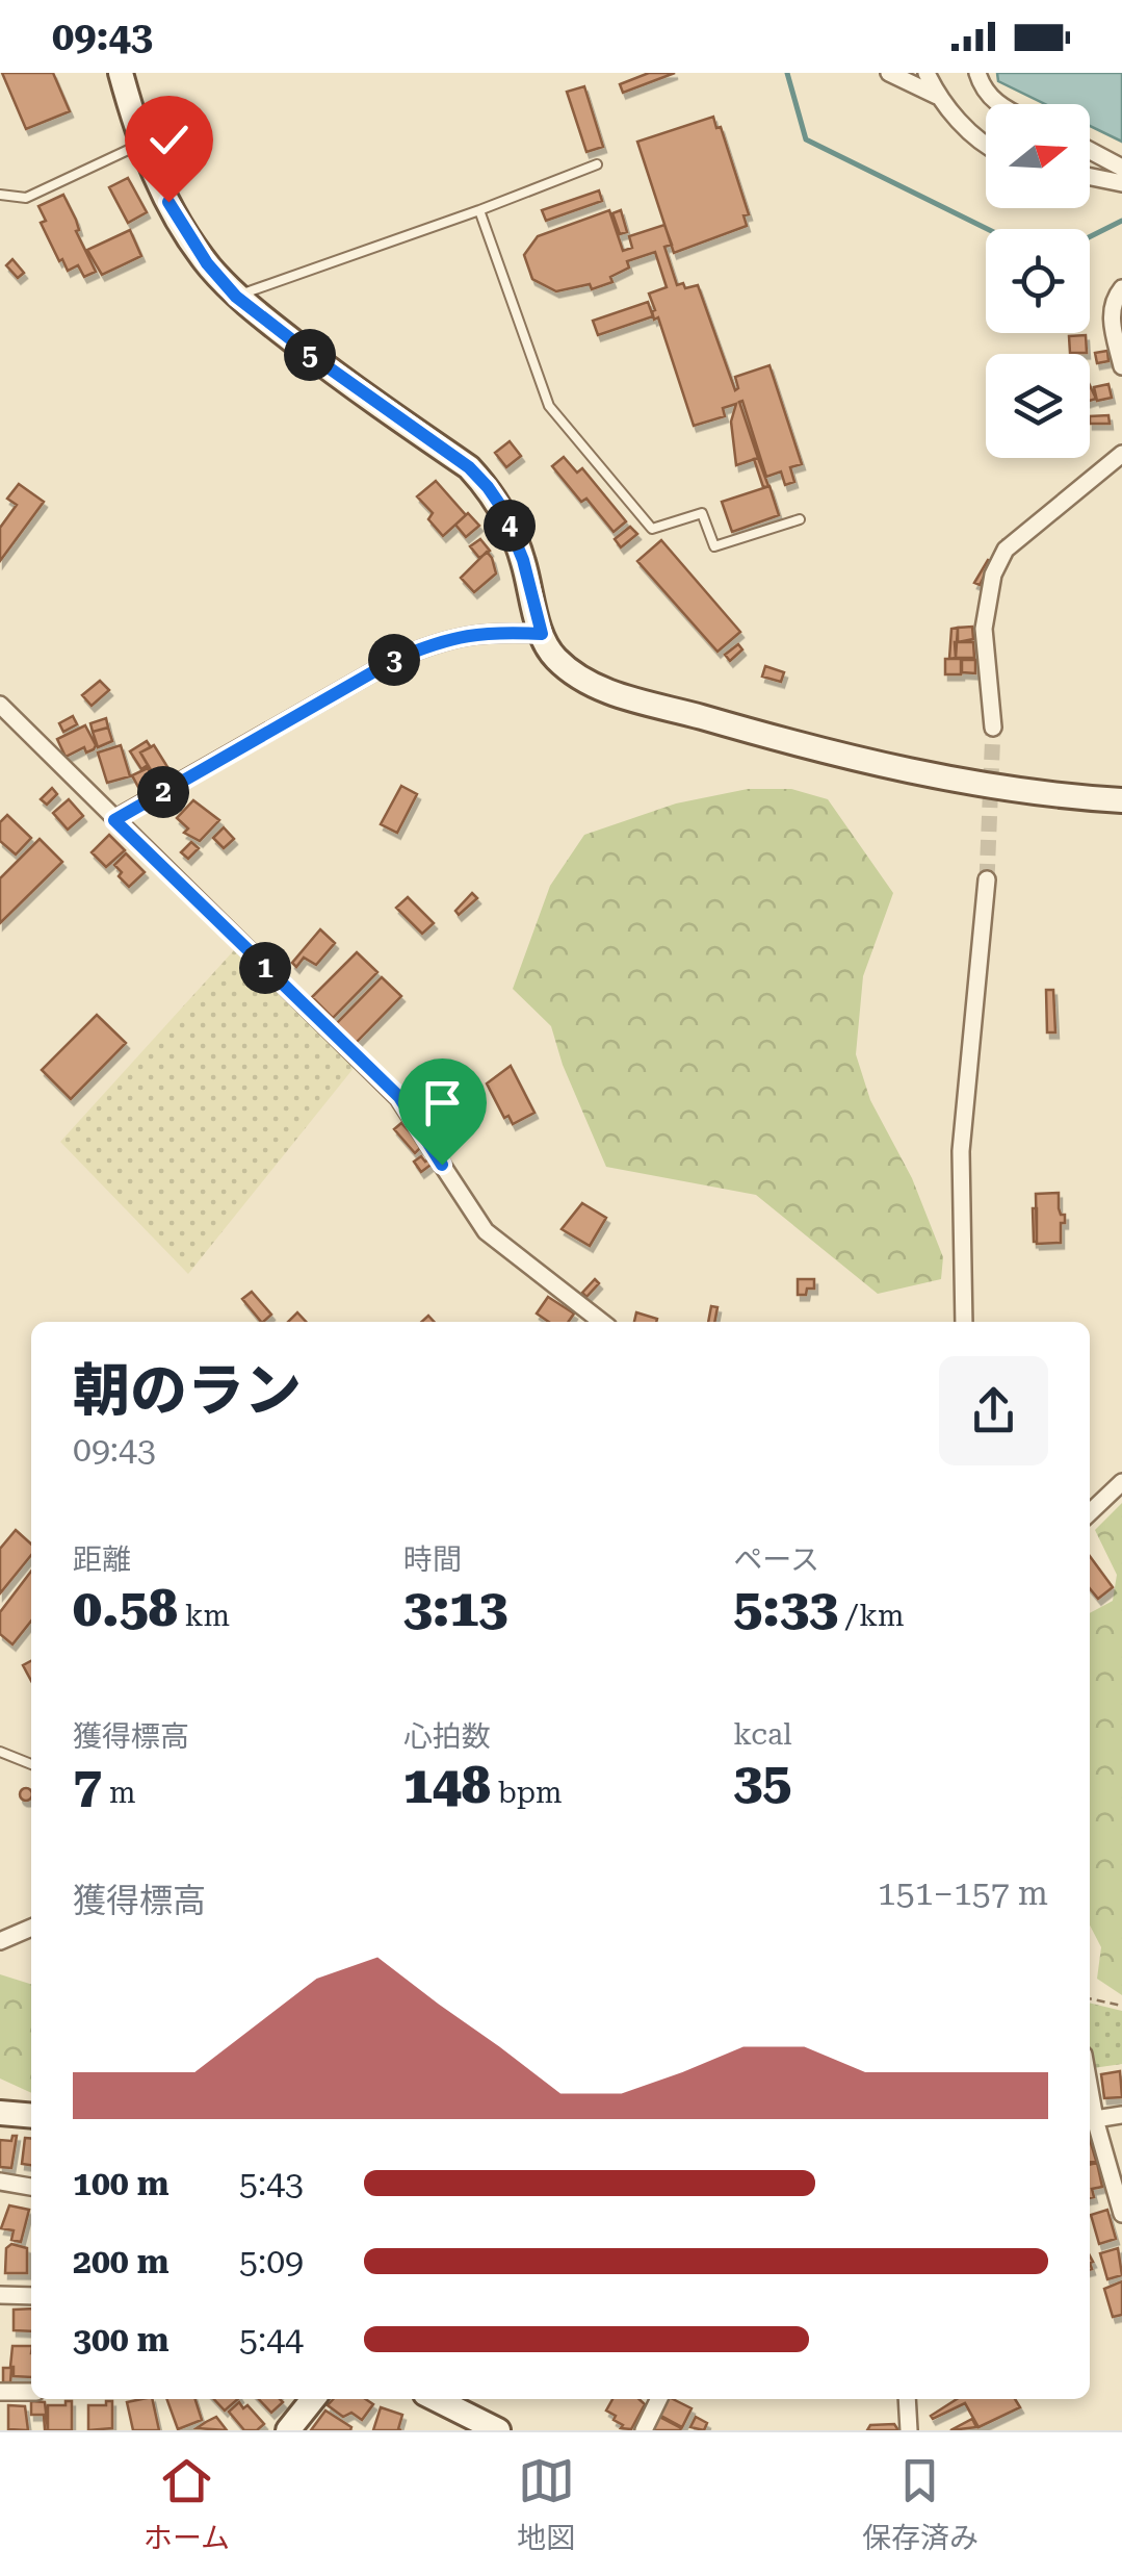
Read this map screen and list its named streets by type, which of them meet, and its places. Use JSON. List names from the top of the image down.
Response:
{
  "north": "right",
  "page": {
    "status": "09:43",
    "pins": [
      "5",
      "4",
      "3",
      "2",
      "1"
    ],
    "heading": ["朝のラン", "09:43"],
    "stats": [
      ["距離", "0.58 km"],
      ["時間", "3:13"],
      ["ペース", "5:33 /km"],
      ["獲得標高", "7 m"],
      ["心拍数", "148 bpm"],
      ["kcal", "35"]
    ],
    "chart": ["獲得標高", "151–157 m"],
    "list": [
      {
        "name": "100 m",
        "note": "5:43"
      },
      {
        "name": "200 m",
        "note": "5:09"
      },
      {
        "name": "300 m",
        "note": "5:44"
      }
    ],
    "tabs": ["ホーム", "地図", "保存済み"]
  }
}
